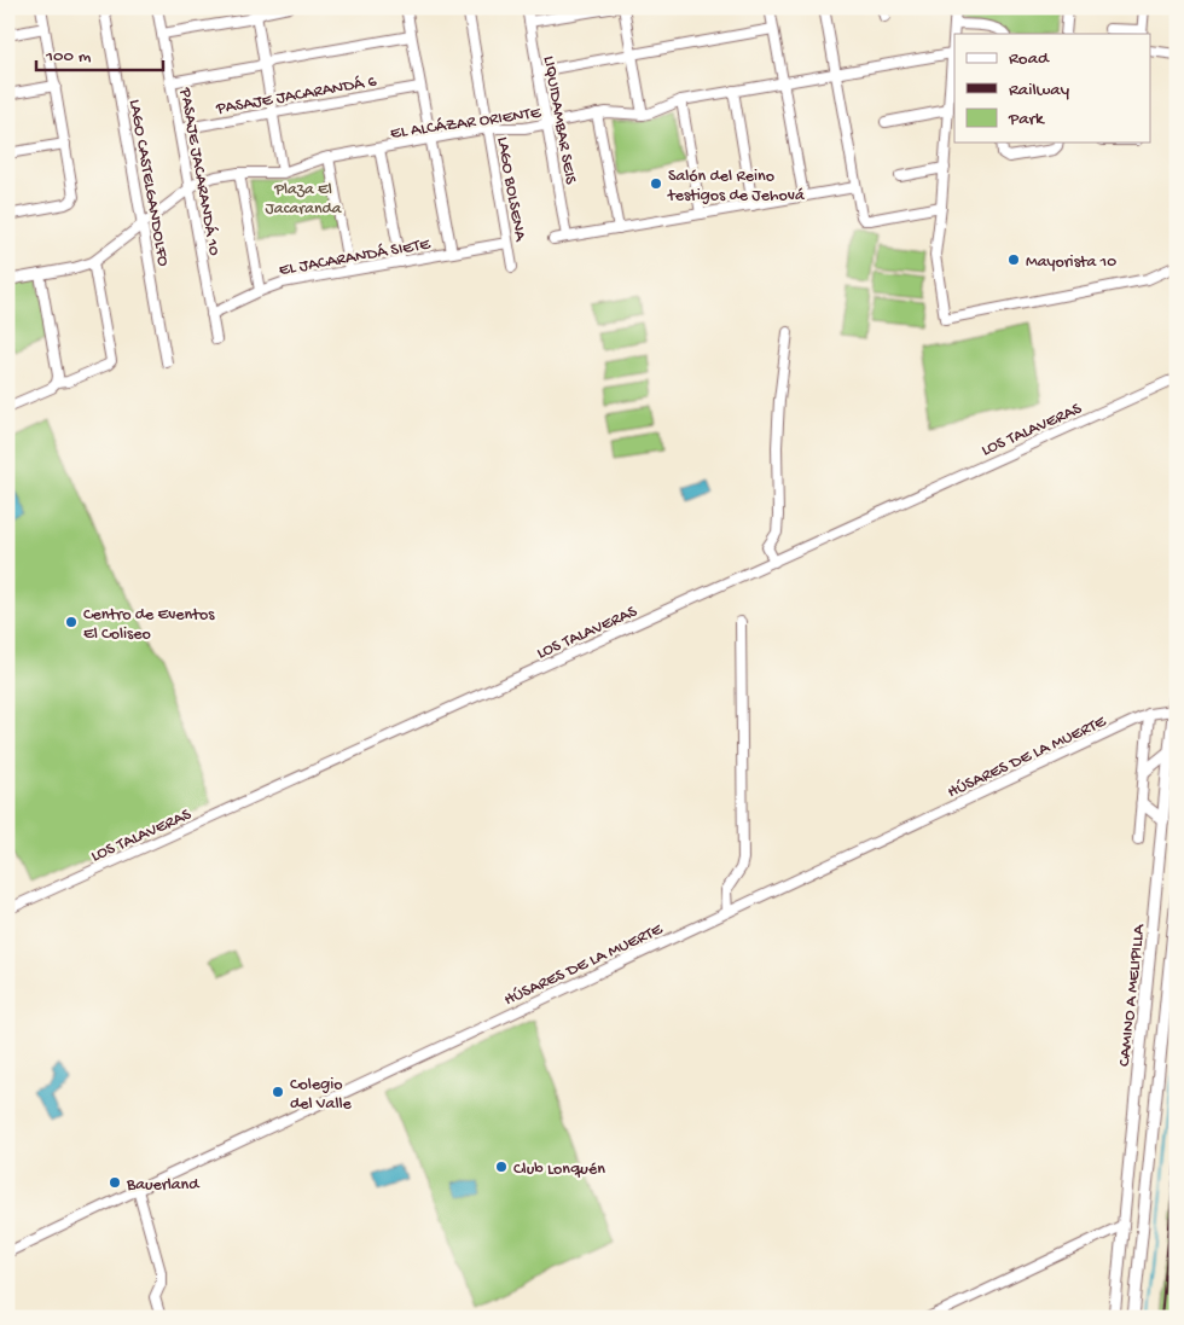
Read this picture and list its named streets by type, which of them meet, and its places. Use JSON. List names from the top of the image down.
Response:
{
  "streets": {
    "main road": ["CAMINO A MELIPILLA"],
    "street": [
      "PASAJE JACARANDÁ 6",
      "LIQUIDAMBAR SEIS",
      "EL ALCÁZAR ORIENTE",
      "PASAJE JACARANDÁ 10",
      "LAGO CASTELGANDOLFO",
      "LAGO BOLSENA",
      "EL JACARANDÁ SIETE",
      "LOS TALAVERAS",
      "HÚSARES DE LA MUERTE"
    ]
  },
  "crossings": [
    ["PASAJE JACARANDÁ 6", "PASAJE JACARANDÁ 10"],
    ["LIQUIDAMBAR SEIS", "EL ALCÁZAR ORIENTE"],
    ["EL ALCÁZAR ORIENTE", "PASAJE JACARANDÁ 10"],
    ["EL ALCÁZAR ORIENTE", "LAGO CASTELGANDOLFO"],
    ["EL ALCÁZAR ORIENTE", "LAGO BOLSENA"],
    ["PASAJE JACARANDÁ 10", "EL JACARANDÁ SIETE"],
    ["LAGO BOLSENA", "EL JACARANDÁ SIETE"],
    ["HÚSARES DE LA MUERTE", "CAMINO A MELIPILLA"]
  ],
  "parks": ["Plaza El Jacaranda"],
  "places": [
    "Salón del Reino testigos de Jehová",
    "Mayorista 10",
    "Centro de Eventos El Coliseo",
    "Colegio del Valle",
    "Club Lonquén",
    "Bauerland"
  ],
  "legend": ["Road", "Railway", "Park"],
  "scale_bar": "100 m"
}
